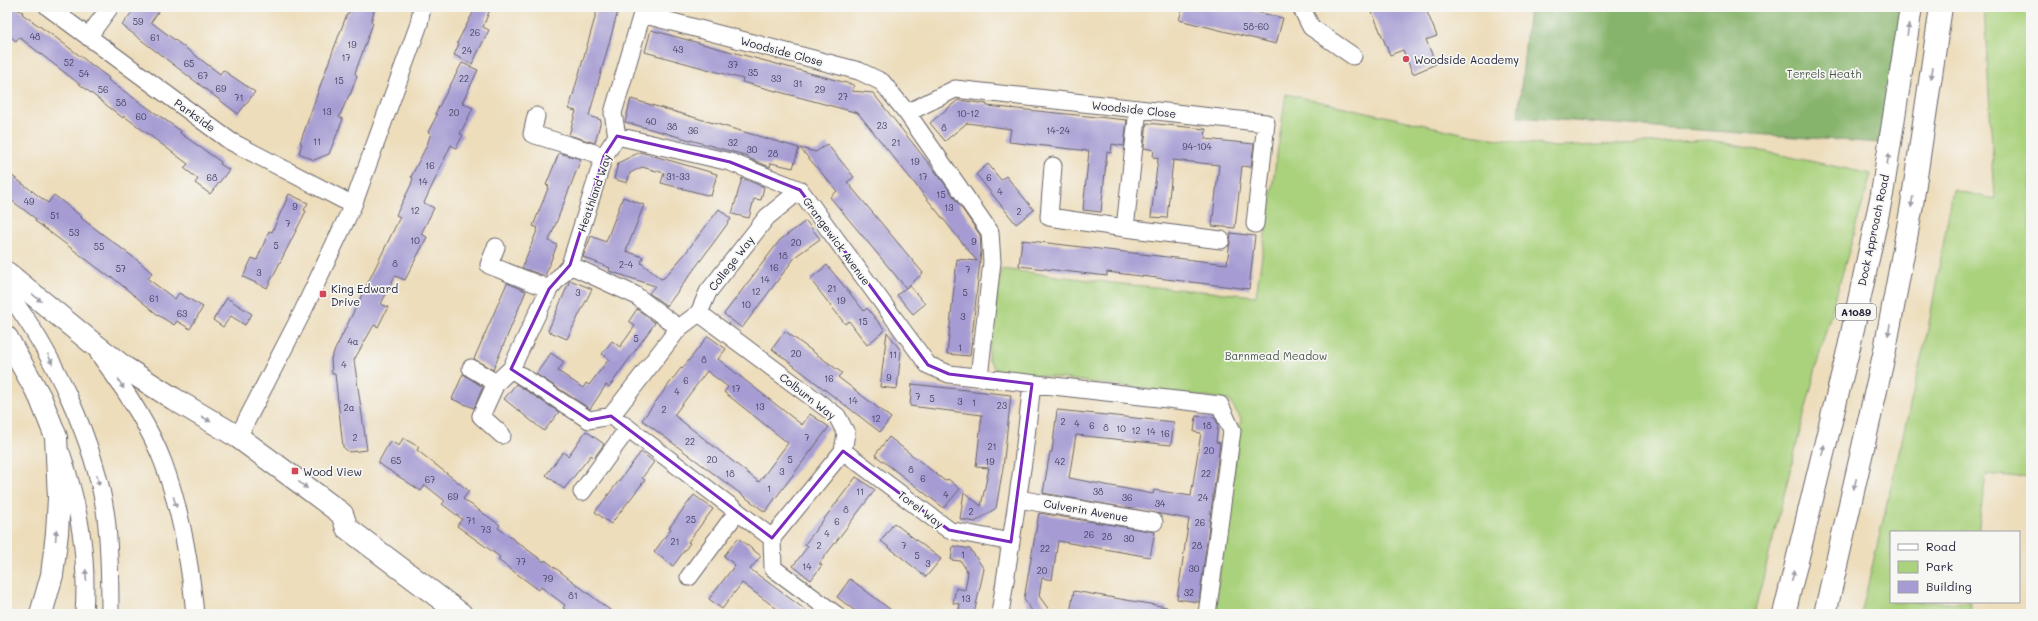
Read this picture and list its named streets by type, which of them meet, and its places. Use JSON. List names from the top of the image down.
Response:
{
  "streets": {
    "main road": ["Dock Approach Road", "A1089"],
    "street": [
      "Woodside Close",
      "Parkside",
      "Heathland Way",
      "Grangewick Avenue",
      "College Way",
      "Colburn Way",
      "Torel Way",
      "Culverin Avenue"
    ]
  },
  "crossings": [
    ["Woodside Close", "Grangewick Avenue"],
    ["Heathland Way", "Grangewick Avenue"],
    ["Grangewick Avenue", "College Way"],
    ["College Way", "Colburn Way"],
    ["Colburn Way", "Torel Way"]
  ],
  "parks": ["Terrels Heath", "Barnmead Meadow"],
  "places": {
    "other": ["Woodside Academy"],
    "transit": ["King Edward Drive", "Wood View"]
  },
  "house_numbers": [
    "59",
    "58-60",
    "26",
    "48",
    "61",
    "19",
    "43",
    "24",
    "17",
    "52",
    "65",
    "37",
    "35",
    "54",
    "67",
    "22",
    "33",
    "15",
    "31",
    "69",
    "56",
    "29",
    "27",
    "71",
    "58",
    "13",
    "20",
    "10-12",
    "60",
    "40",
    "23",
    "38",
    "8",
    "36",
    "14-24",
    "11",
    "32",
    "21",
    "94-104",
    "30",
    "28",
    "19",
    "16",
    "31-33",
    "17",
    "68",
    "6",
    "14",
    "4",
    "15",
    "49",
    "9",
    "13",
    "12",
    "2",
    "51",
    "7",
    "53",
    "10",
    "9",
    "20",
    "5",
    "55",
    "18",
    "8",
    "2-4",
    "16",
    "57",
    "7",
    "3",
    "14",
    "21",
    "12",
    "3",
    "5",
    "61",
    "19",
    "10",
    "63",
    "3",
    "15",
    "5",
    "4a",
    "1",
    "20",
    "11",
    "8",
    "4",
    "9",
    "16",
    "6",
    "17",
    "4",
    "7",
    "5",
    "14",
    "3",
    "1",
    "23",
    "13",
    "2a",
    "2",
    "12",
    "2",
    "4",
    "6",
    "18",
    "8",
    "10",
    "12",
    "14",
    "16",
    "2",
    "7",
    "22",
    "21",
    "20",
    "20",
    "5",
    "65",
    "19",
    "42",
    "8",
    "3",
    "18",
    "22",
    "6",
    "67",
    "1",
    "11",
    "38",
    "4",
    "69",
    "36",
    "24",
    "34",
    "8",
    "2",
    "25",
    "71",
    "6",
    "26",
    "73",
    "4",
    "26",
    "28",
    "30",
    "21",
    "2",
    "7",
    "28",
    "22",
    "1",
    "5",
    "77",
    "3",
    "14",
    "30",
    "20",
    "79",
    "32",
    "81",
    "13"
  ],
  "legend": ["Road", "Park", "Building"]
}
